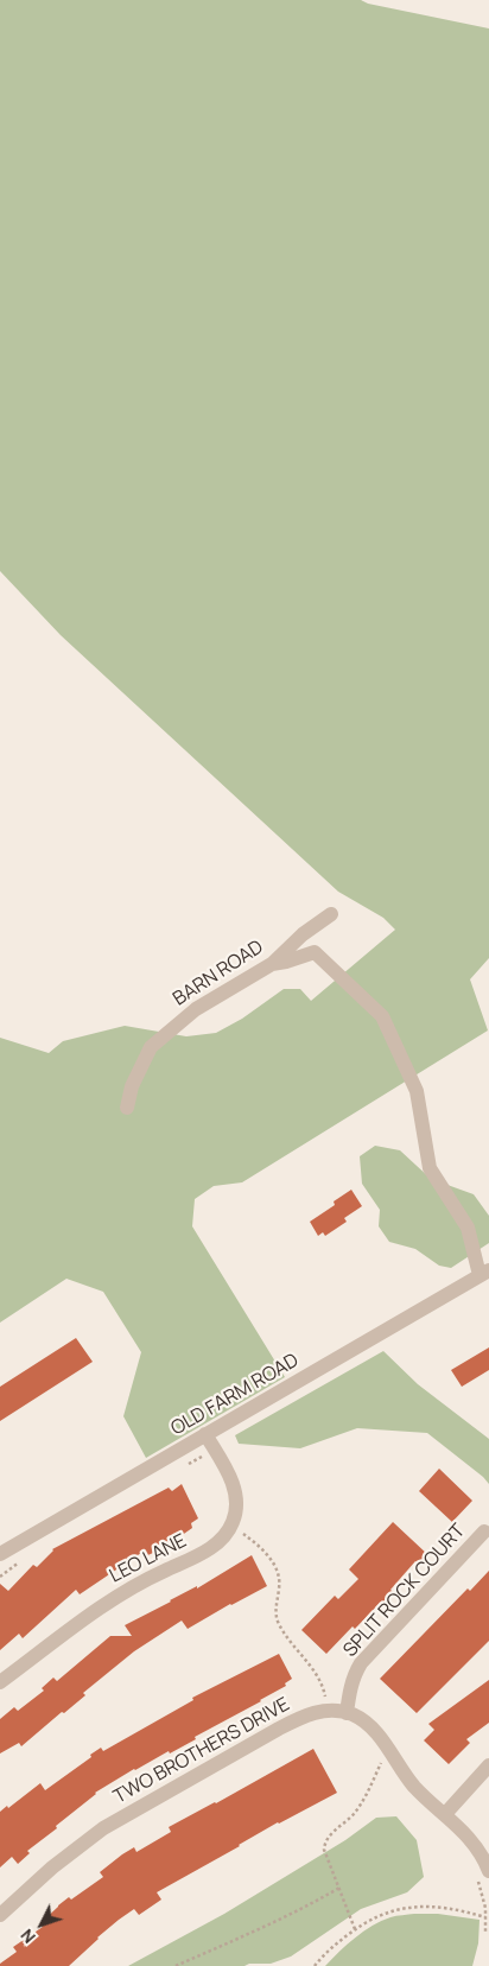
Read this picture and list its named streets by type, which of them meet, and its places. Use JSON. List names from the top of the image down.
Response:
{
  "streets": {
    "street": [
      "BARN ROAD",
      "OLD FARM ROAD",
      "LEO LANE",
      "SPLIT ROCK COURT",
      "TWO BROTHERS DRIVE"
    ]
  },
  "crossings": [
    ["OLD FARM ROAD", "LEO LANE"],
    ["SPLIT ROCK COURT", "TWO BROTHERS DRIVE"]
  ],
  "north": "bottom left"
}
